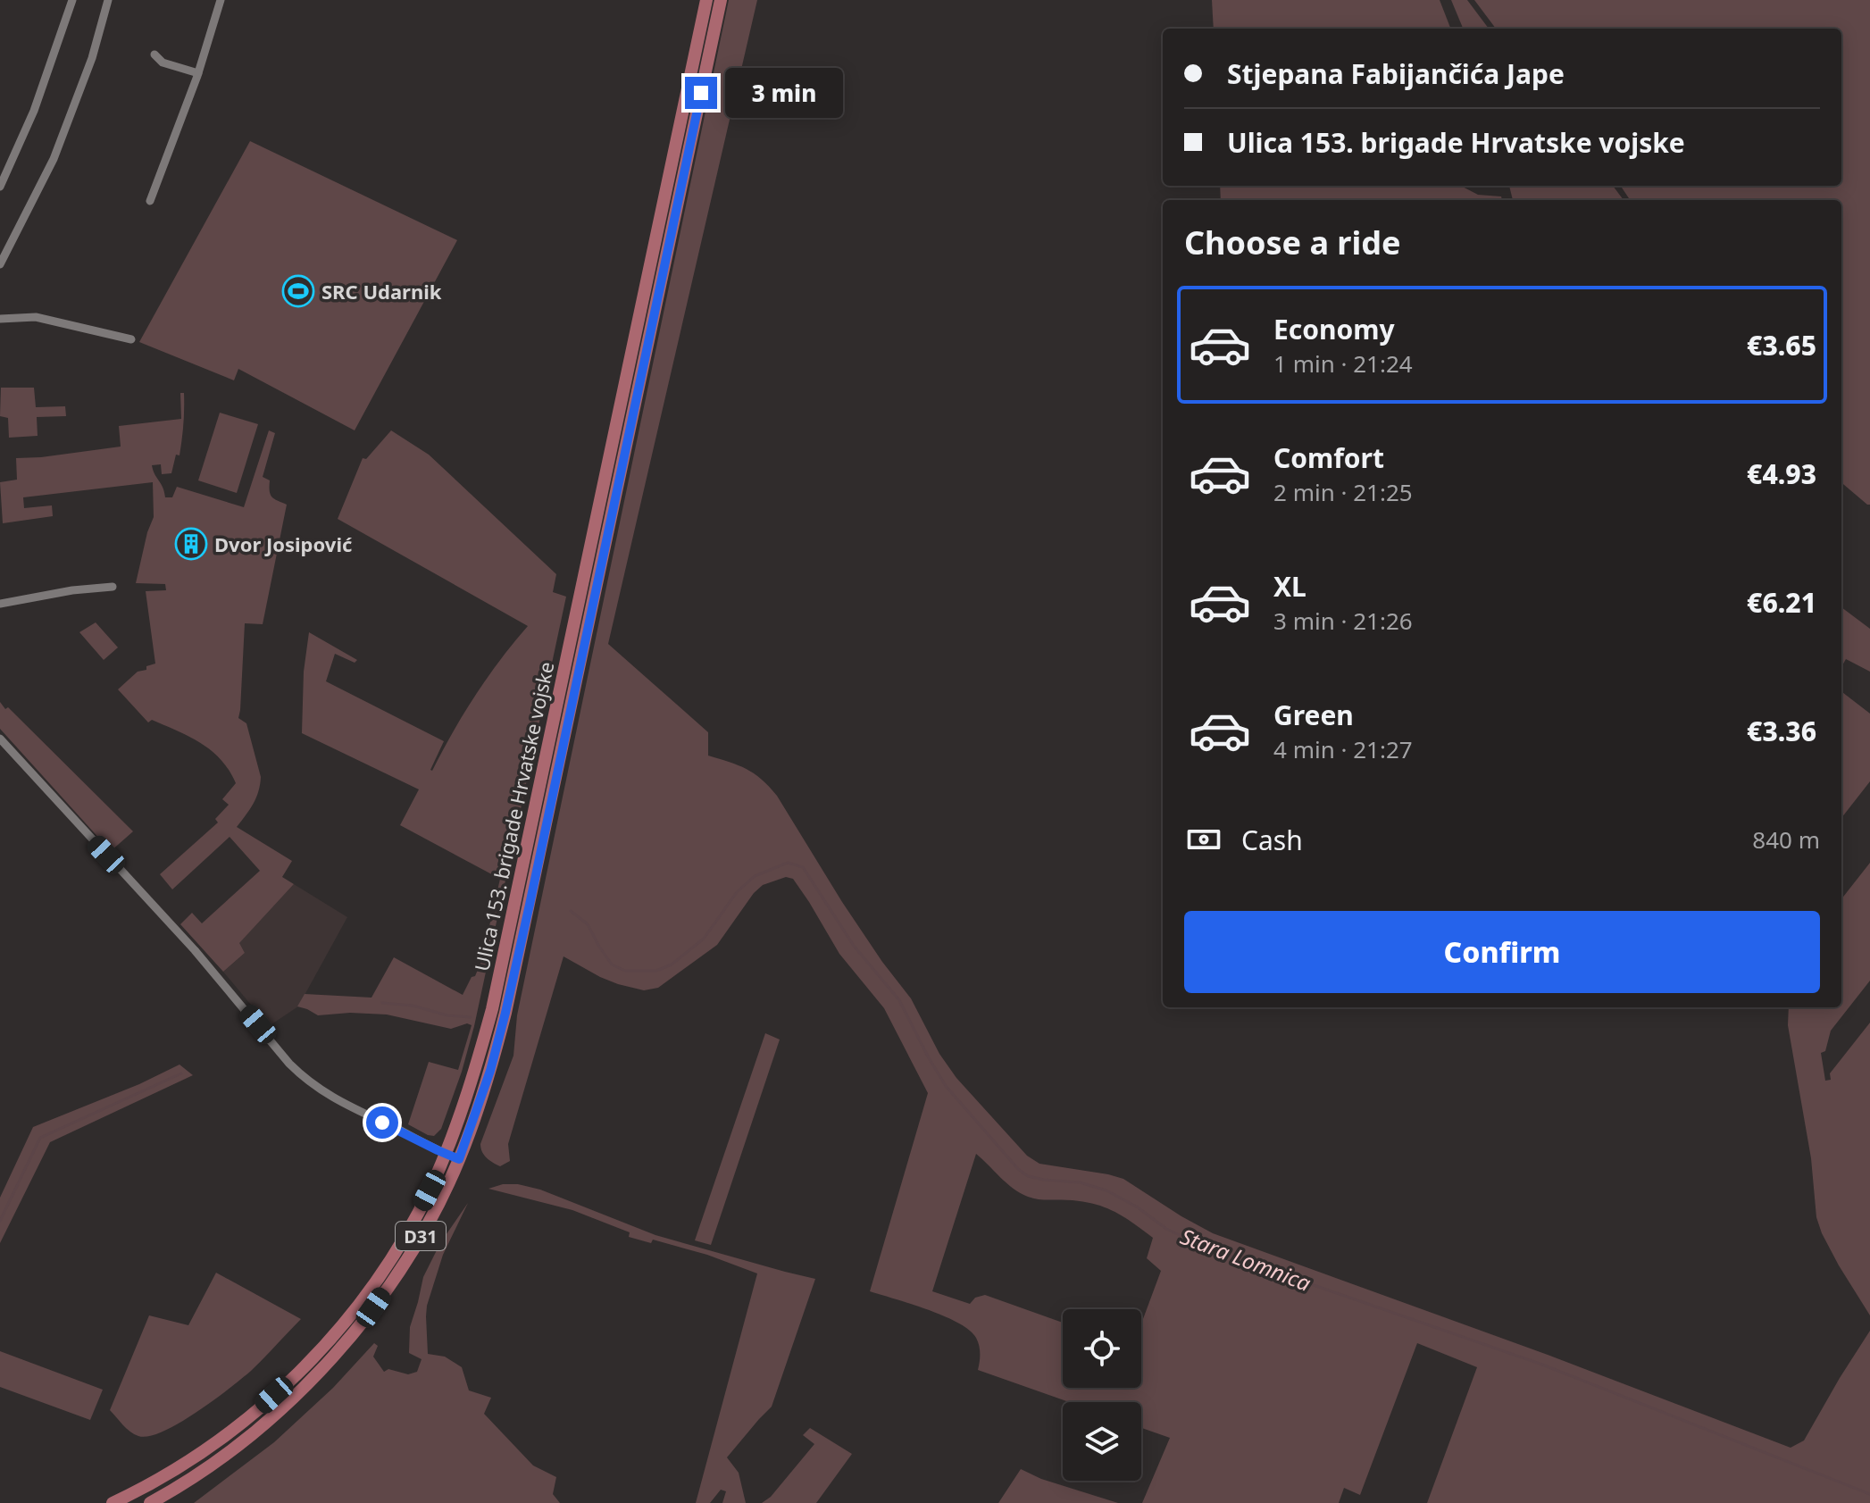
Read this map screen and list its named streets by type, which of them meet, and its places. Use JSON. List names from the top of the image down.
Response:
{
  "streets": {
    "main road": ["Ulica 153. brigade Hrvatske vojske", "D31"]
  },
  "water": ["Stara Lomnica"],
  "places": {
    "sports": ["SRC Udarnik"],
    "building": ["Dvor Josipović"]
  },
  "page": {
    "banner": ["Stjepana Fabijančića Jape", "Ulica 153. brigade Hrvatske vojske"],
    "bubble": "3 min",
    "heading": "Choose a ride",
    "list": [
      {
        "name": "Economy",
        "note": "1 min · 21:24",
        "value": "€3.65"
      },
      {
        "name": "Comfort",
        "note": "2 min · 21:25",
        "value": "€4.93"
      },
      {
        "name": "XL",
        "note": "3 min · 21:26",
        "value": "€6.21"
      },
      {
        "name": "Green",
        "note": "4 min · 21:27",
        "value": "€3.36"
      }
    ],
    "pay": ["Cash", "840 m"],
    "buttons": "Confirm"
  }
}
